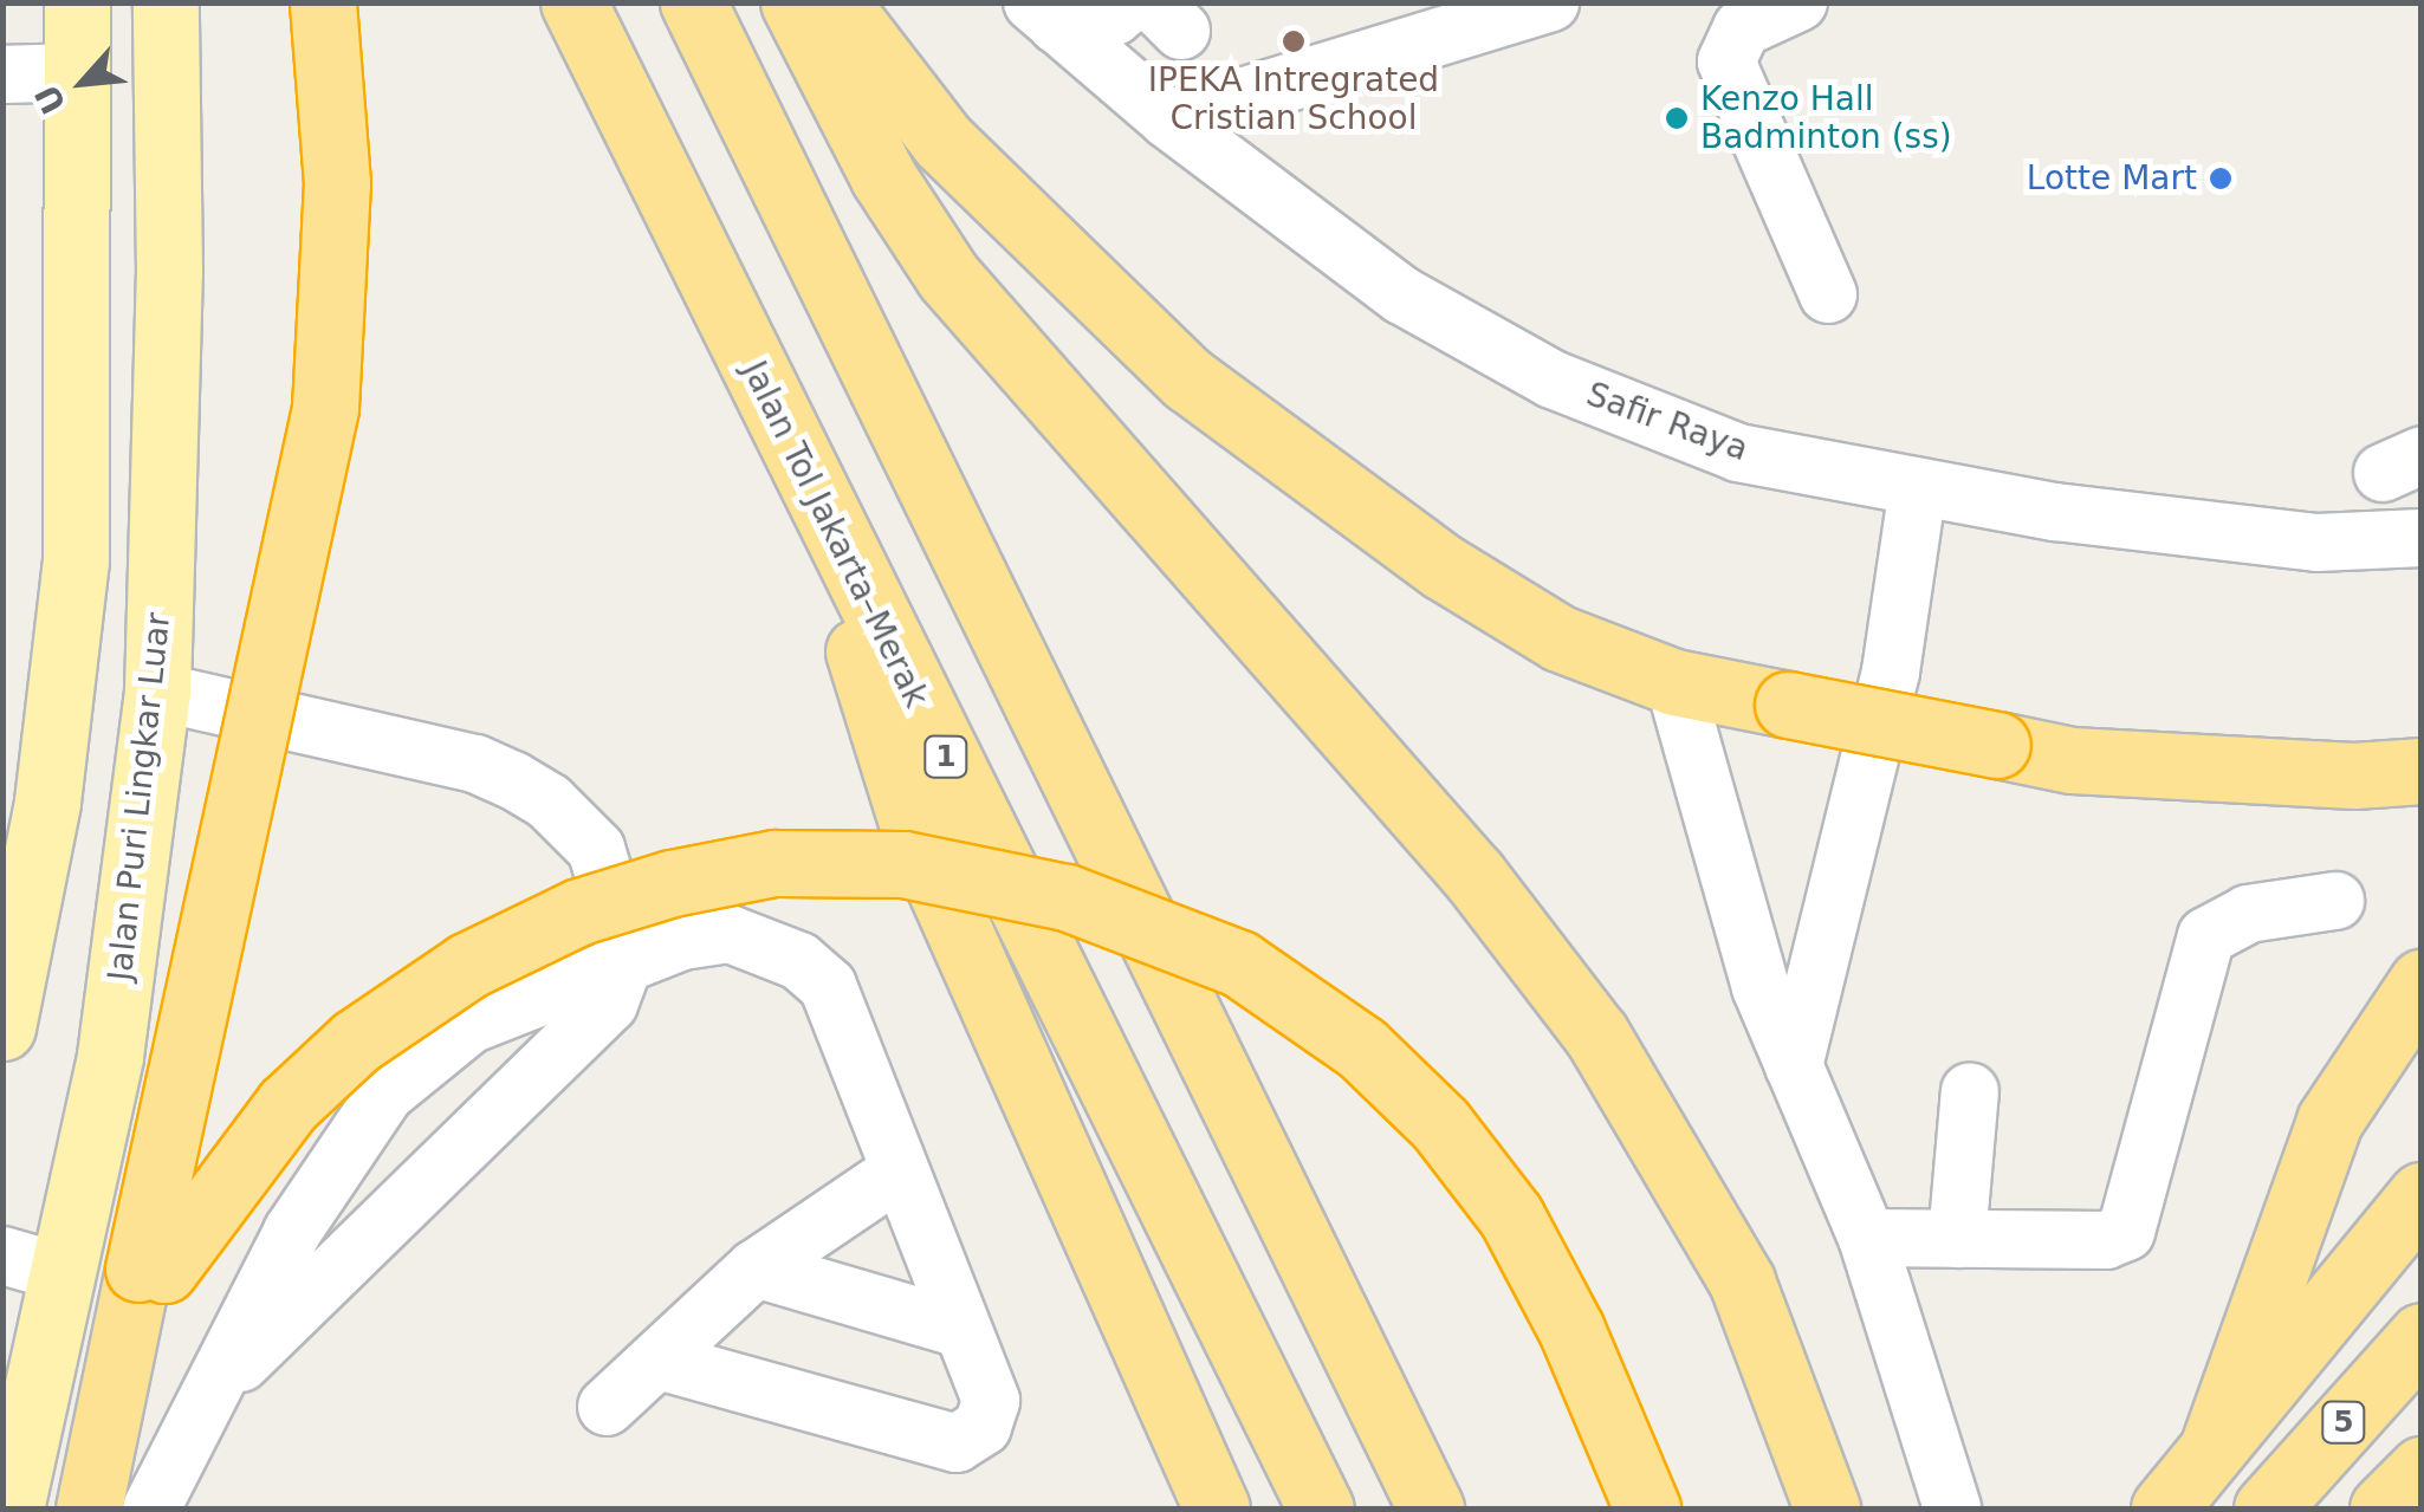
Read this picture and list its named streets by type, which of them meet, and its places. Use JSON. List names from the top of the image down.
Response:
{
  "streets": {
    "highway": ["Jalan Tol Jakarta–Merak", "1", "5"],
    "main road": ["Jalan Puri Lingkar Luar"],
    "street": ["Safir Raya"]
  },
  "places": ["IPEKA Intregrated Cristian School", "Kenzo Hall Badminton (ss)", "Lotte Mart"],
  "north": "bottom left"
}
